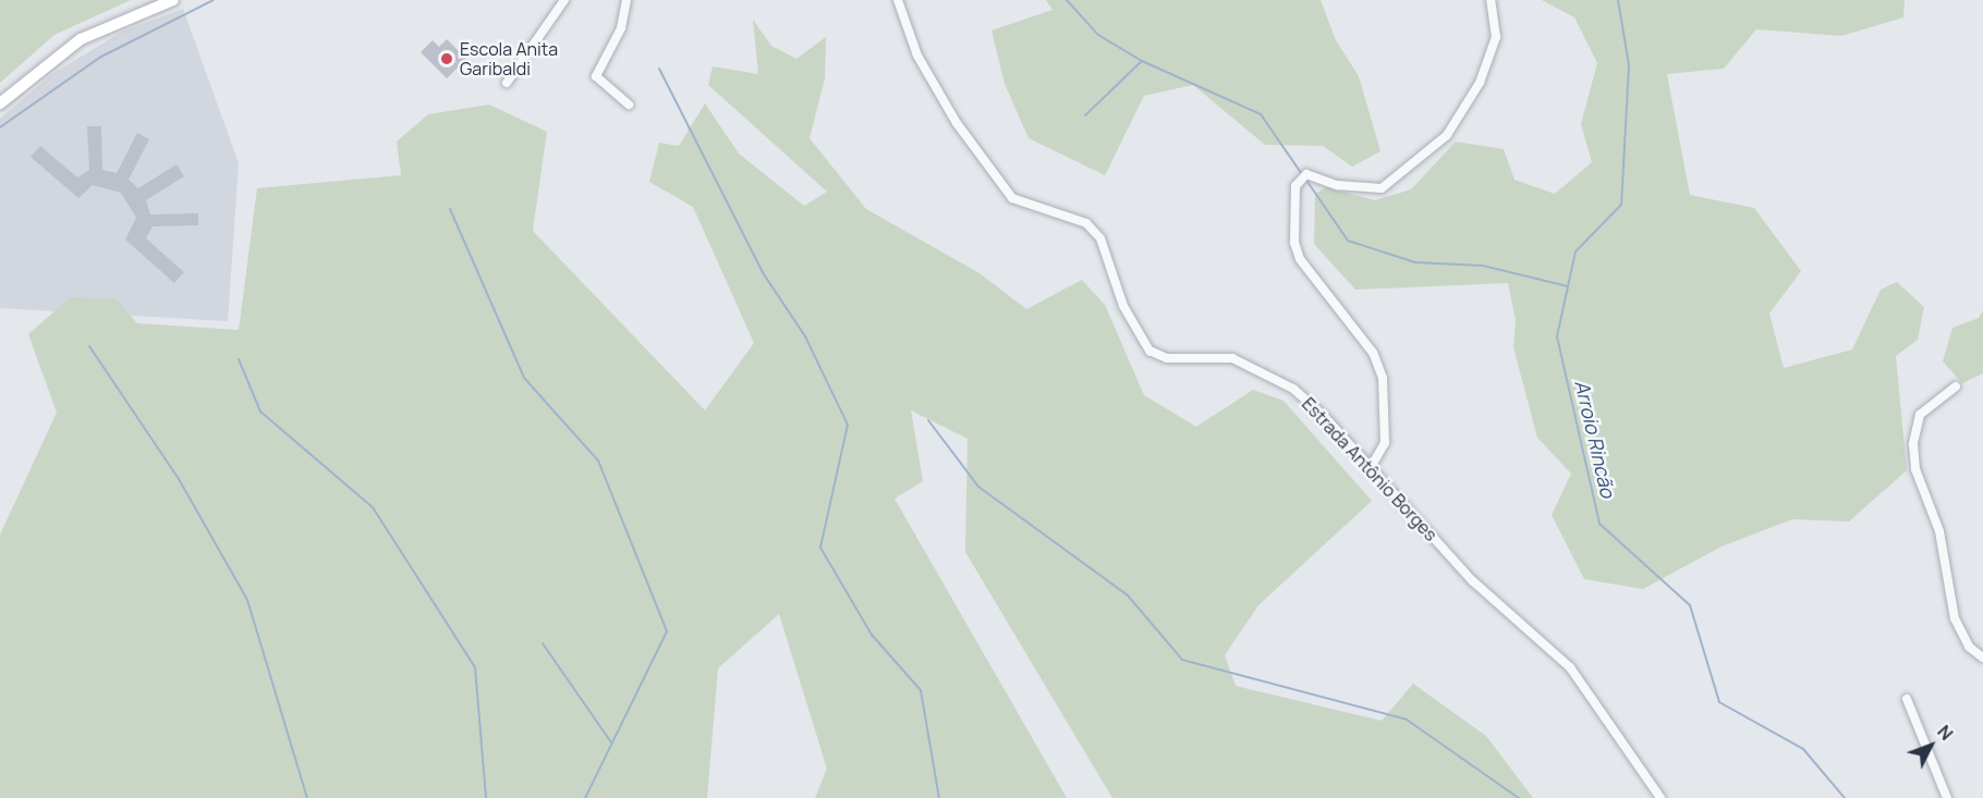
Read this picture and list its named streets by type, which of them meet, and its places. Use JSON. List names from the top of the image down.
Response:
{
  "streets": {
    "street": ["Estrada Antônio Borges"]
  },
  "water": ["Arroio Rincão"],
  "places": ["Escola Anita Garibaldi"],
  "north": "top right"
}
